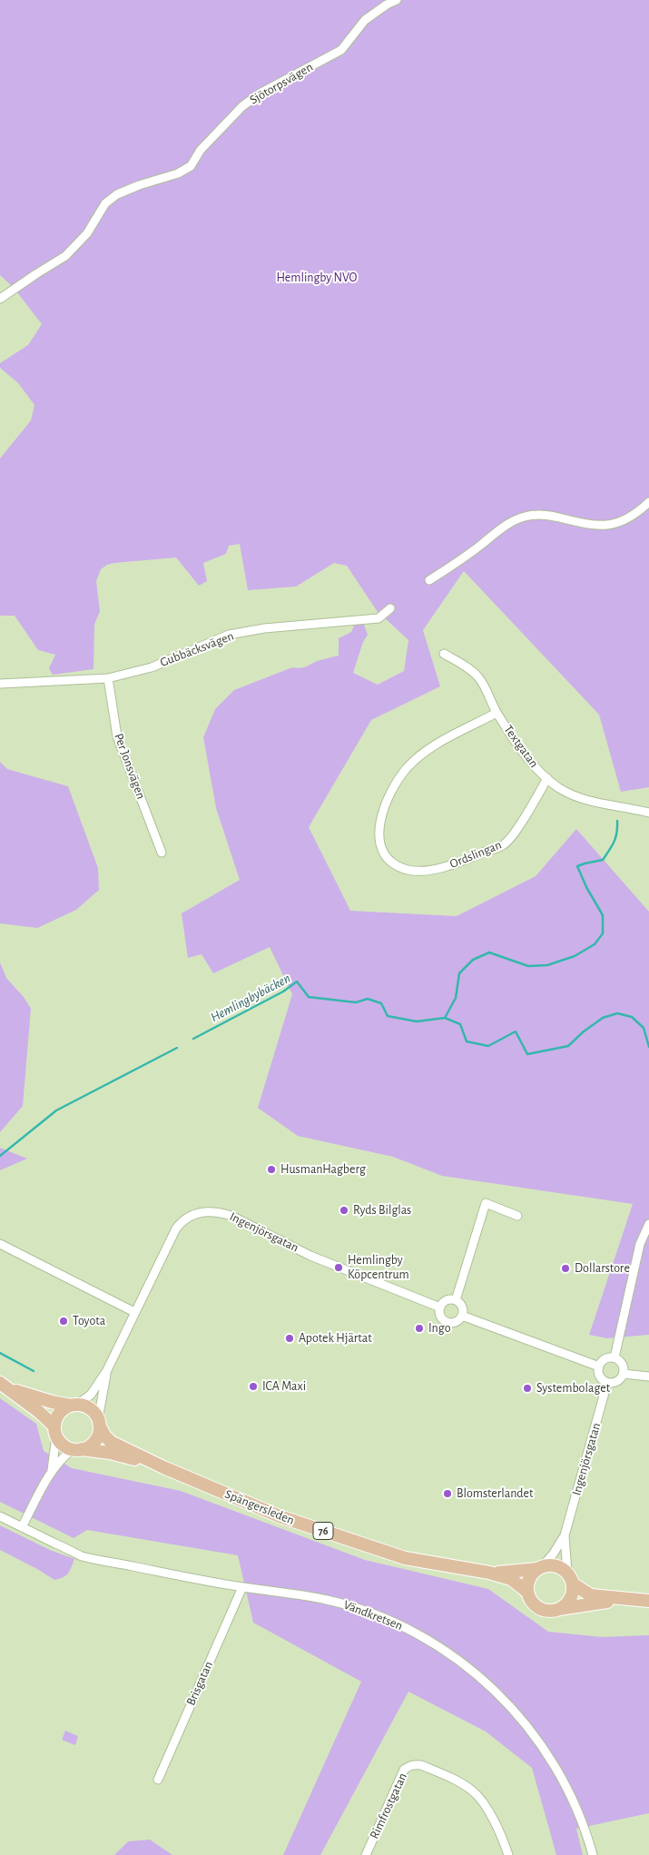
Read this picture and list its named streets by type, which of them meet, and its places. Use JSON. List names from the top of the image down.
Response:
{
  "streets": {
    "main road": ["Spängersleden", "76"],
    "street": [
      "Sjötorpsvägen",
      "Gubbäcksvägen",
      "Textgatan",
      "Per Jonsvägen",
      "Ordslingan",
      "Ingenjörsgatan",
      "Vändkretsen",
      "Brisgatan",
      "Rimfrostgatan"
    ]
  },
  "crossings": [
    ["Gubbäcksvägen", "Per Jonsvägen"],
    ["Textgatan", "Ordslingan"],
    ["Ingenjörsgatan", "Spängersleden"],
    ["Vändkretsen", "Brisgatan"]
  ],
  "water": ["Hemlingbybäcken"],
  "parks": ["Hemlingby NVO"],
  "places": [
    "HusmanHagberg",
    "Ryds Bilglas",
    "Hemlingby Köpcentrum",
    "Dollarstore",
    "Toyota",
    "Ingo",
    "Apotek Hjärtat",
    "ICA Maxi",
    "Systembolaget",
    "Blomsterlandet"
  ]
}
